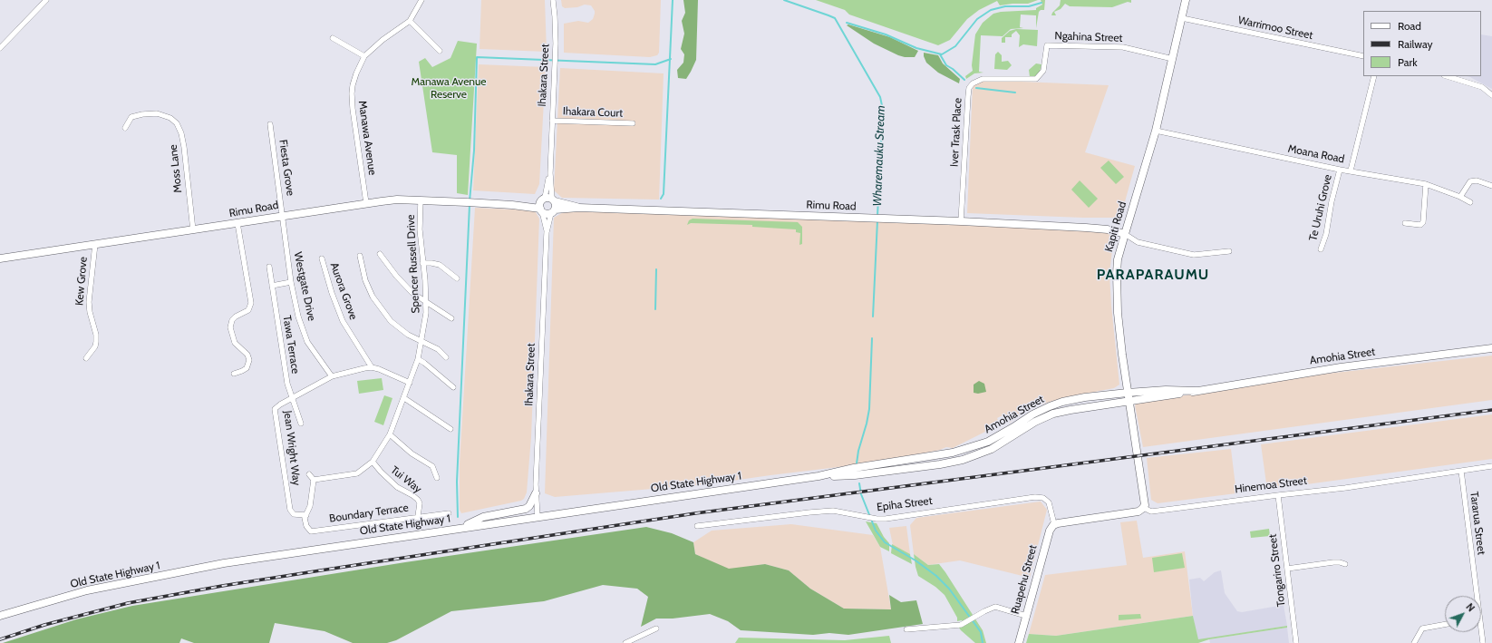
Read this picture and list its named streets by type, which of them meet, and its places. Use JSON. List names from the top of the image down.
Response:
{
  "streets": {
    "main road": [
      "Rimu Road",
      "Kapiti Road",
      "Amohia Street",
      "Old State Highway 1",
      "Hinemoa Street",
      "Ruapehu Street"
    ],
    "street": [
      "Warrimoo Street",
      "Ngahina Street",
      "Ihakara Street",
      "Ihakara Court",
      "Iver Trask Place",
      "Manawa Avenue",
      "Moana Road",
      "Fiesta Grove",
      "Moss Lane",
      "Te Uruhi Grove",
      "Spencer Russell Drive",
      "Kew Grove",
      "Westgate Drive",
      "Aurora Grove",
      "Tawa Terrace",
      "Jean Wright Way",
      "Tui Way",
      "Epiha Street",
      "Boundary Terrace",
      "Tararua Street",
      "Tongariro Street"
    ]
  },
  "crossings": [
    ["Warrimoo Street", "Kapiti Road"],
    ["Ngahina Street", "Iver Trask Place"],
    ["Ngahina Street", "Kapiti Road"],
    ["Ihakara Street", "Ihakara Court"],
    ["Ihakara Street", "Rimu Road"],
    ["Ihakara Street", "Old State Highway 1"],
    ["Iver Trask Place", "Rimu Road"],
    ["Manawa Avenue", "Rimu Road"],
    ["Moana Road", "Te Uruhi Grove"],
    ["Moana Road", "Kapiti Road"],
    ["Fiesta Grove", "Rimu Road"],
    ["Fiesta Grove", "Westgate Drive"],
    ["Moss Lane", "Rimu Road"],
    ["Rimu Road", "Kapiti Road"],
    ["Rimu Road", "Spencer Russell Drive"],
    ["Rimu Road", "Kew Grove"],
    ["Rimu Road", "Westgate Drive"],
    ["Kapiti Road", "Amohia Street"],
    ["Kapiti Road", "Hinemoa Street"],
    ["Spencer Russell Drive", "Tui Way"],
    ["Westgate Drive", "Jean Wright Way"],
    ["Aurora Grove", "Jean Wright Way"],
    ["Tawa Terrace", "Jean Wright Way"],
    ["Amohia Street", "Old State Highway 1"],
    ["Jean Wright Way", "Boundary Terrace"],
    ["Tui Way", "Boundary Terrace"],
    ["Hinemoa Street", "Epiha Street"],
    ["Hinemoa Street", "Tararua Street"],
    ["Hinemoa Street", "Tongariro Street"],
    ["Hinemoa Street", "Ruapehu Street"],
    ["Epiha Street", "Ruapehu Street"]
  ],
  "districts": ["PARAPARAUMU"],
  "water": ["Wharemauku Stream"],
  "parks": ["Manawa Avenue Reserve"],
  "legend": ["Road", "Railway", "Park"],
  "north": "top right"
}
